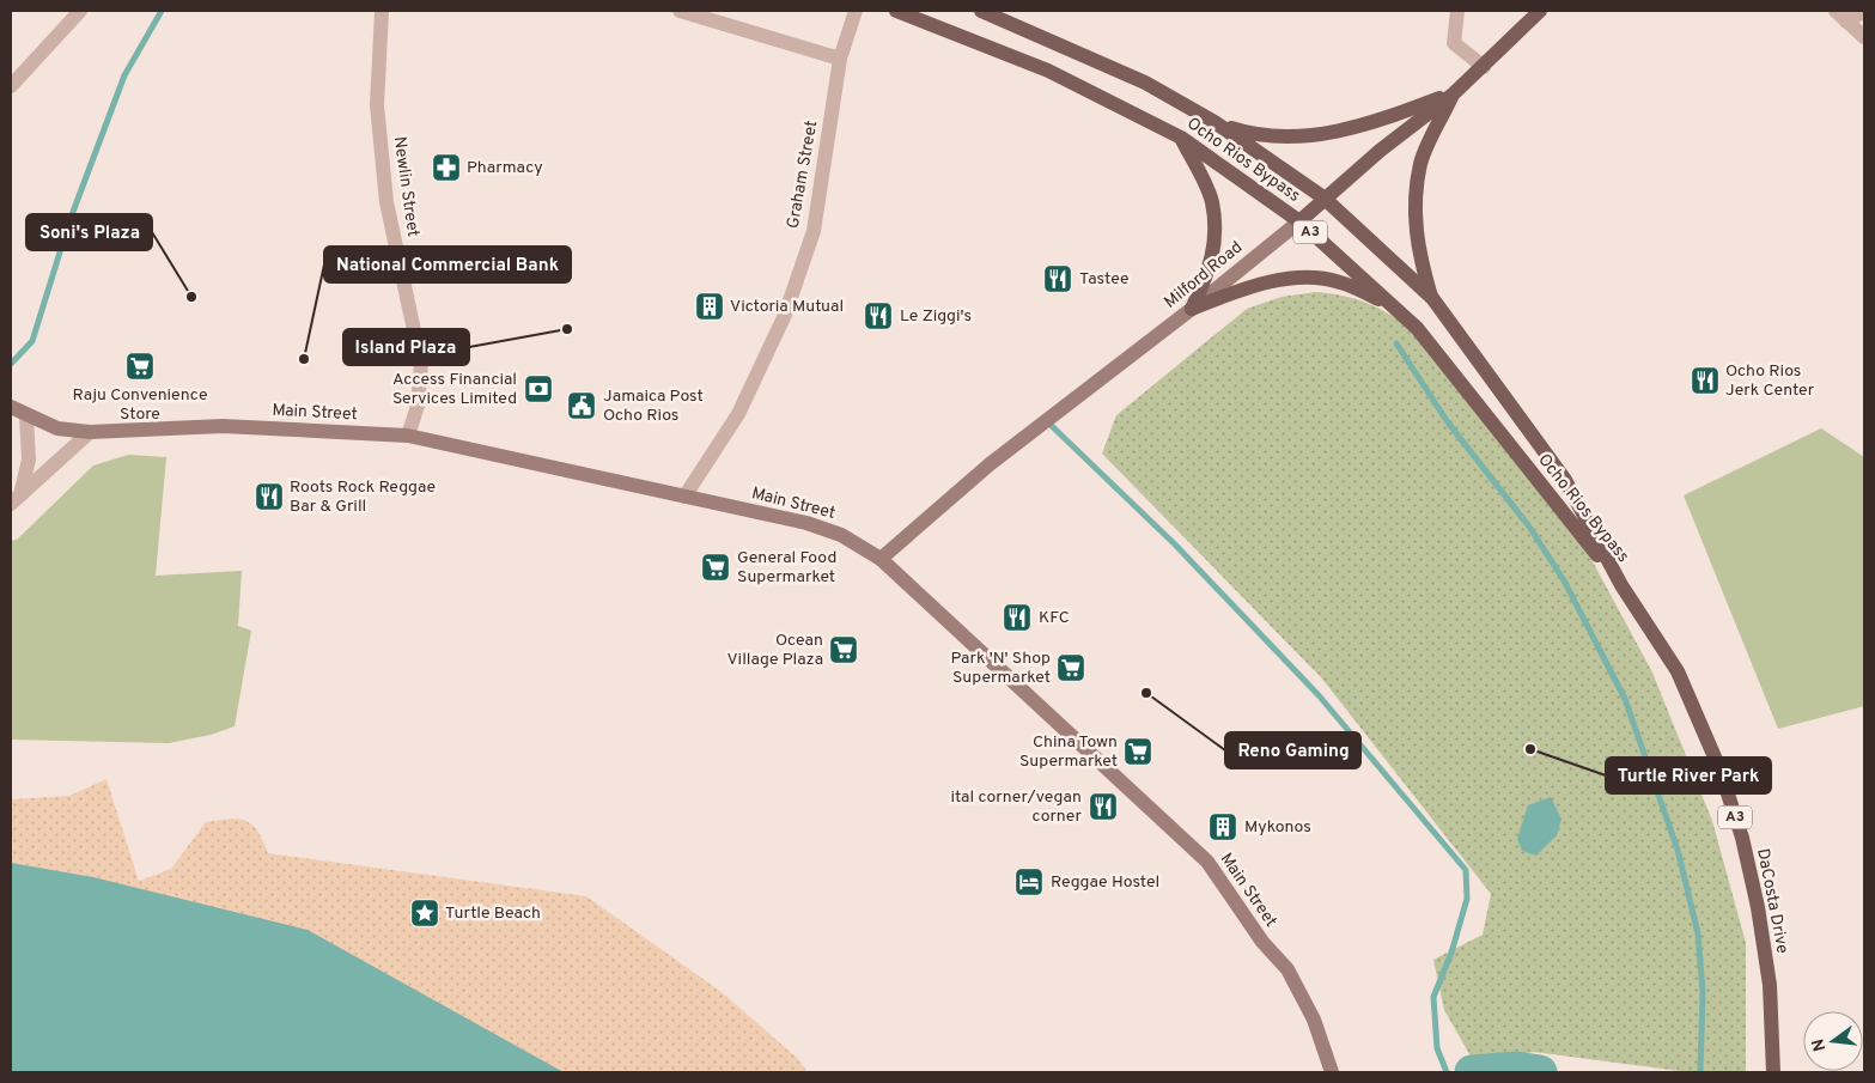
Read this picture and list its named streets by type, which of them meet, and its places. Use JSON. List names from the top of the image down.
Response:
{
  "streets": {
    "main road": [
      "Ocho Rios Bypass",
      "A3",
      "Milford Road",
      "DaCosta Drive"
    ],
    "street": ["Graham Street", "Newlin Street", "Main Street"]
  },
  "crossings": [
    ["Ocho Rios Bypass", "Milford Road"],
    ["Ocho Rios Bypass", "DaCosta Drive"],
    ["Graham Street", "Main Street"],
    ["Newlin Street", "Main Street"],
    ["Milford Road", "Main Street"]
  ],
  "places": {
    "pharmacy": ["Pharmacy"],
    "restaurant": [
      "Tastee",
      "Le Ziggi's",
      "Ocho Rios Jerk Center",
      "Roots Rock Reggae Bar & Grill",
      "KFC",
      "ital corner/vegan corner"
    ],
    "other": [
      "Soni's Plaza",
      "Island Plaza",
      "National Commercial Bank",
      "Reno Gaming",
      "Turtle River Park"
    ],
    "building": ["Victoria Mutual", "Mykonos"],
    "supermarket": [
      "Raju Convenience Store",
      "General Food Supermarket",
      "Ocean Village Plaza",
      "Park 'N' Shop Supermarket",
      "China Town Supermarket"
    ],
    "bank": ["Access Financial Services Limited"],
    "public building": ["Jamaica Post Ocho Rios"],
    "hotel": ["Reggae Hostel"],
    "place": ["Turtle Beach"]
  },
  "north": "left"
}
